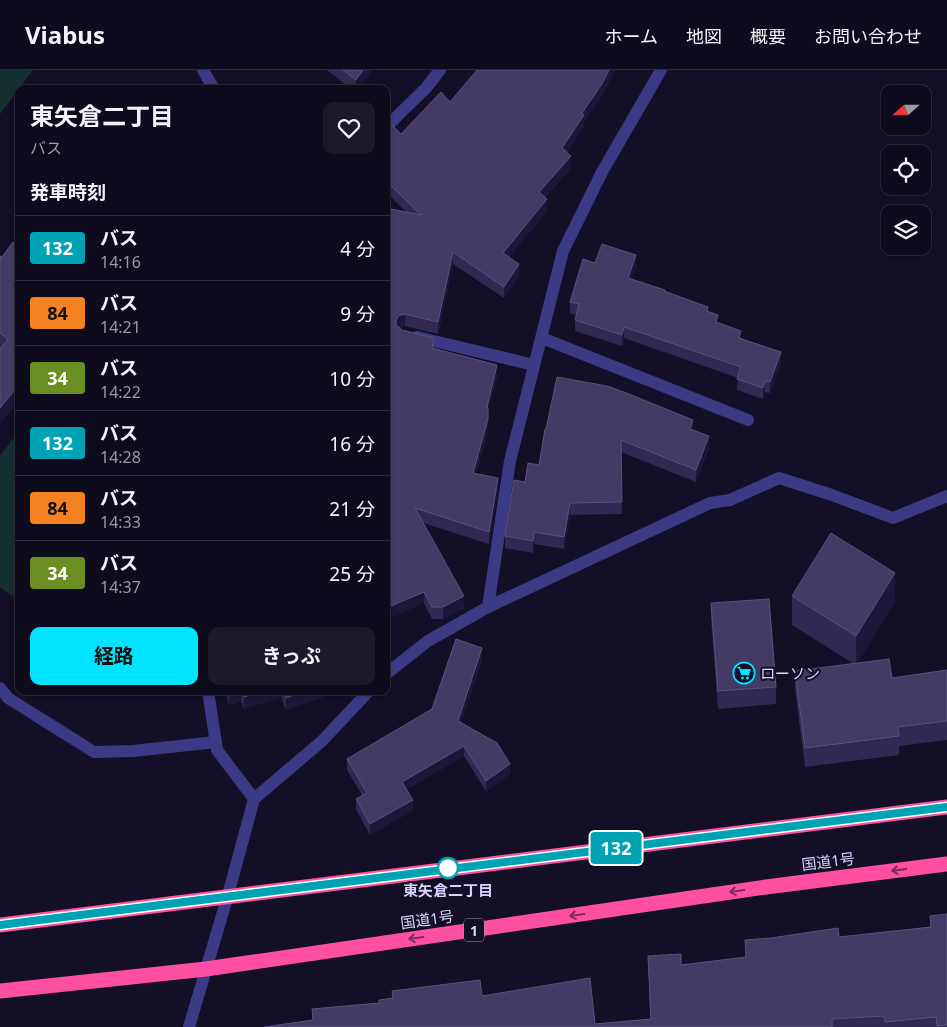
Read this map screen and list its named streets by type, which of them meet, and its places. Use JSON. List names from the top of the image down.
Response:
{
  "streets": {
    "highway": ["国道1号", "1"]
  },
  "places": {
    "supermarket": ["ローソン"],
    "other": ["東矢倉二丁目"]
  },
  "lines": ["bus line 132"],
  "north": "left",
  "page": {
    "header": "Viabus",
    "nav": [
      "ホーム",
      "地図",
      "概要",
      "お問い合わせ"
    ],
    "on_map": "132",
    "heading": [
      ["東矢倉二丁目", "バス"],
      "発車時刻"
    ],
    "list": [
      {
        "mark": "132",
        "name": "バス",
        "note": "14:16",
        "value": "4 分"
      },
      {
        "mark": "84",
        "name": "バス",
        "note": "14:21",
        "value": "9 分"
      },
      {
        "mark": "34",
        "name": "バス",
        "note": "14:22",
        "value": "10 分"
      },
      {
        "mark": "132",
        "name": "バス",
        "note": "14:28",
        "value": "16 分"
      },
      {
        "mark": "84",
        "name": "バス",
        "note": "14:33",
        "value": "21 分"
      },
      {
        "mark": "34",
        "name": "バス",
        "note": "14:37",
        "value": "25 分"
      }
    ],
    "buttons": ["経路", "きっぷ"]
  }
}
